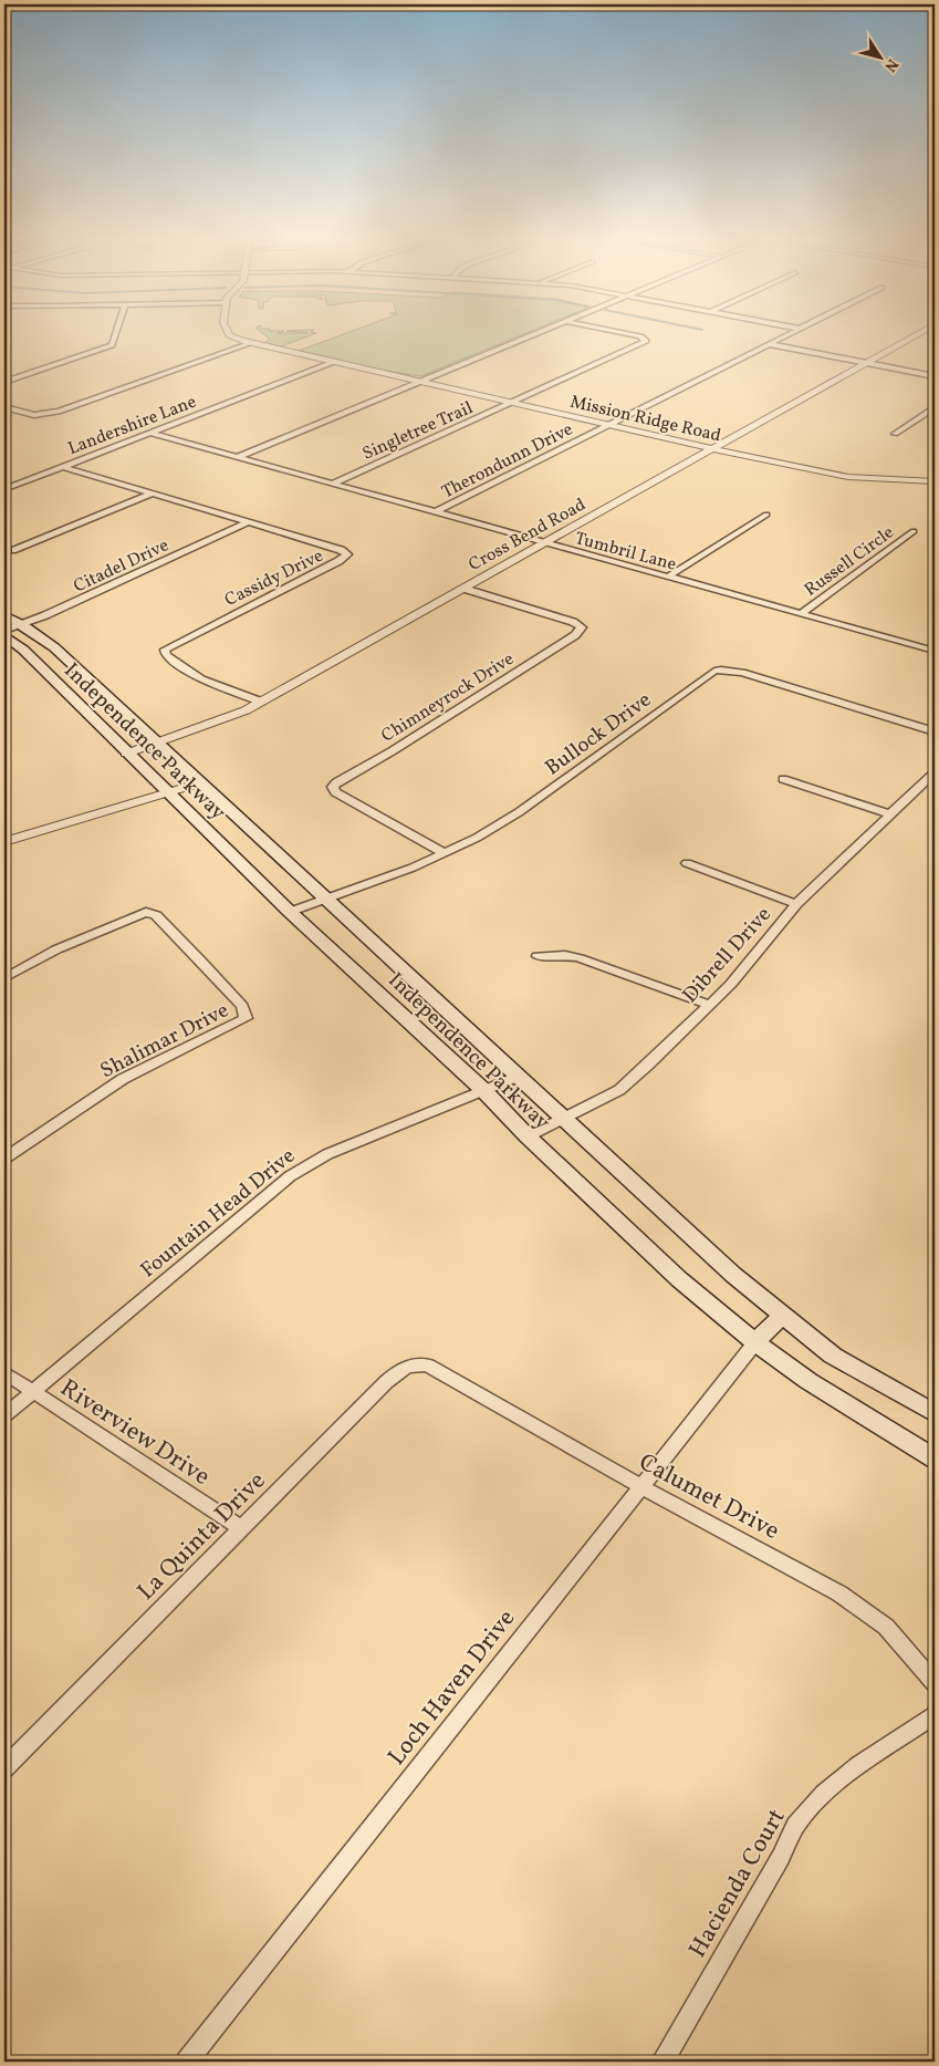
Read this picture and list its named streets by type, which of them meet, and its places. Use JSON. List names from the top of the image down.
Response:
{
  "streets": {
    "main road": ["Independence Parkway"],
    "street": [
      "Mission Ridge Road",
      "Landershire Lane",
      "Singletree Trail",
      "Therondunn Drive",
      "Cross Bend Road",
      "Tumbril Lane",
      "Russell Circle",
      "Citadel Drive",
      "Cassidy Drive",
      "Chimneyrock Drive",
      "Bullock Drive",
      "Dibrell Drive",
      "Shalimar Drive",
      "Fountain Head Drive",
      "Riverview Drive",
      "Calumet Drive",
      "La Quinta Drive",
      "Loch Haven Drive",
      "Hacienda Court"
    ]
  },
  "crossings": [
    ["Mission Ridge Road", "Landershire Lane"],
    ["Mission Ridge Road", "Singletree Trail"],
    ["Mission Ridge Road", "Therondunn Drive"],
    ["Mission Ridge Road", "Cross Bend Road"],
    ["Landershire Lane", "Tumbril Lane"],
    ["Landershire Lane", "Cassidy Drive"],
    ["Singletree Trail", "Tumbril Lane"],
    ["Therondunn Drive", "Tumbril Lane"],
    ["Cross Bend Road", "Tumbril Lane"],
    ["Cross Bend Road", "Cassidy Drive"],
    ["Cross Bend Road", "Chimneyrock Drive"],
    ["Cross Bend Road", "Independence Parkway"],
    ["Tumbril Lane", "Russell Circle"],
    ["Citadel Drive", "Cassidy Drive"],
    ["Citadel Drive", "Independence Parkway"],
    ["Chimneyrock Drive", "Bullock Drive"],
    ["Bullock Drive", "Independence Parkway"],
    ["Independence Parkway", "Dibrell Drive"],
    ["Independence Parkway", "Fountain Head Drive"],
    ["Independence Parkway", "Loch Haven Drive"],
    ["Fountain Head Drive", "Riverview Drive"],
    ["Riverview Drive", "La Quinta Drive"],
    ["Calumet Drive", "La Quinta Drive"],
    ["Calumet Drive", "Loch Haven Drive"]
  ],
  "north": "bottom right"
}
